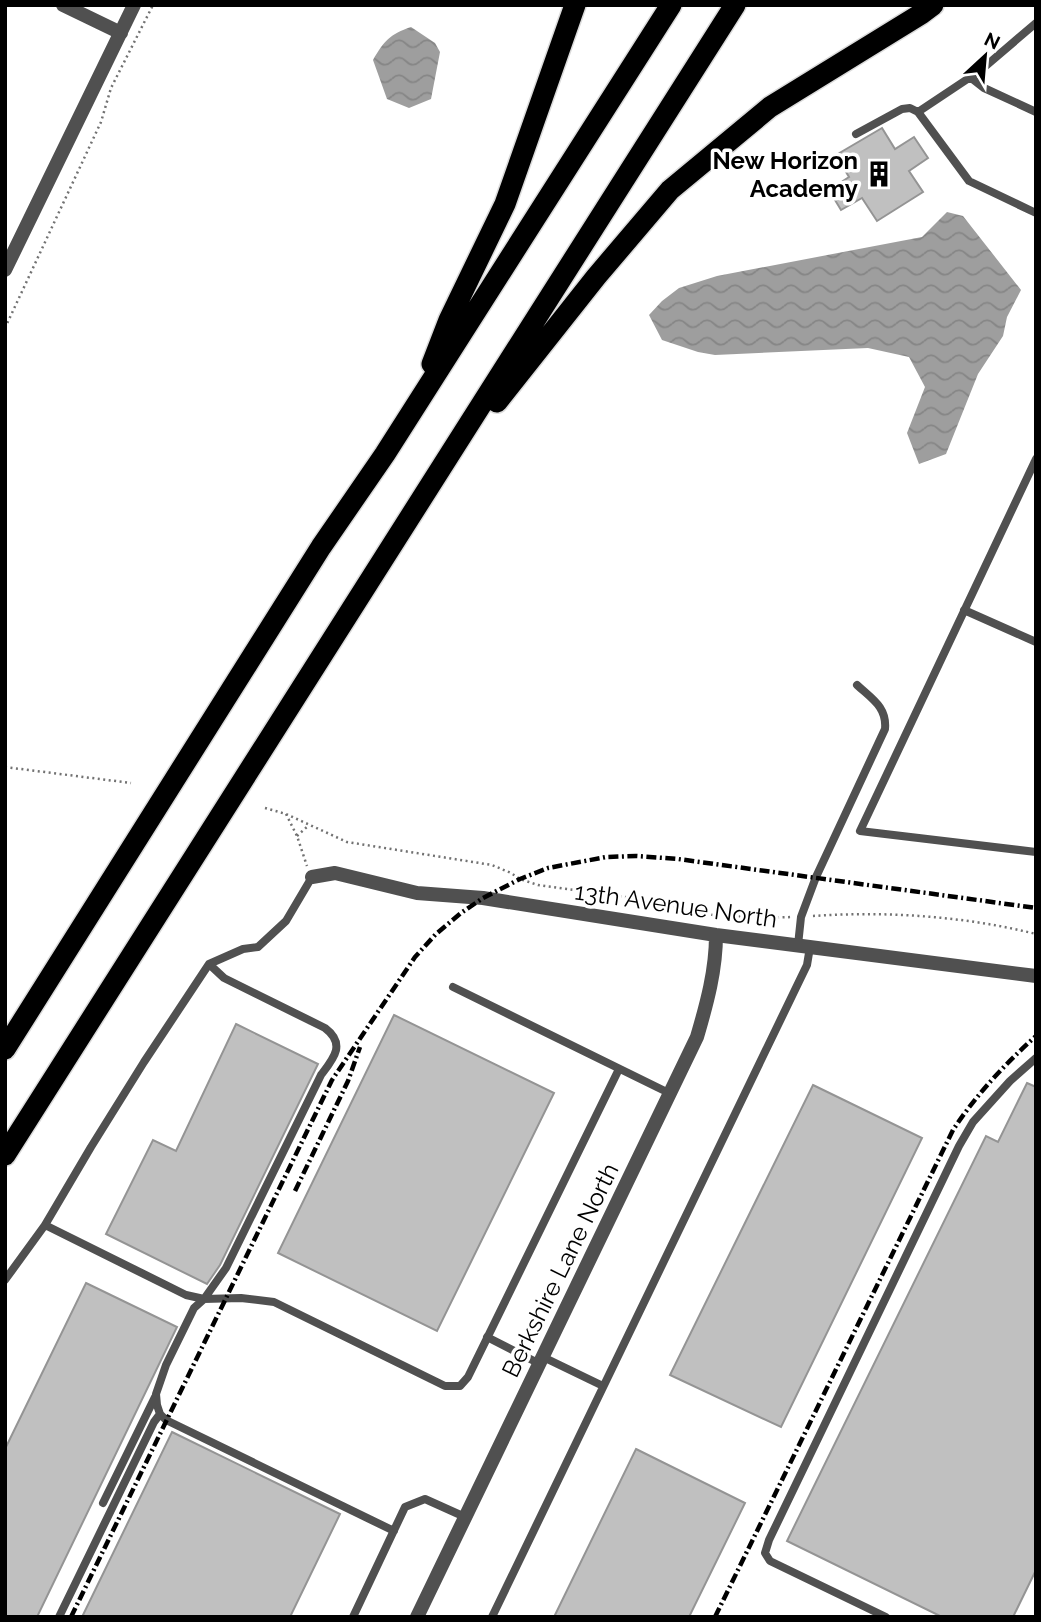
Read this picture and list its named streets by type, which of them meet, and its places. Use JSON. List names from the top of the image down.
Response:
{
  "streets": {
    "street": ["13th Avenue North", "Berkshire Lane North"]
  },
  "crossings": [
    ["13th Avenue North", "Berkshire Lane North"]
  ],
  "places": {
    "building": ["New Horizon Academy"]
  },
  "north": "top right"
}
